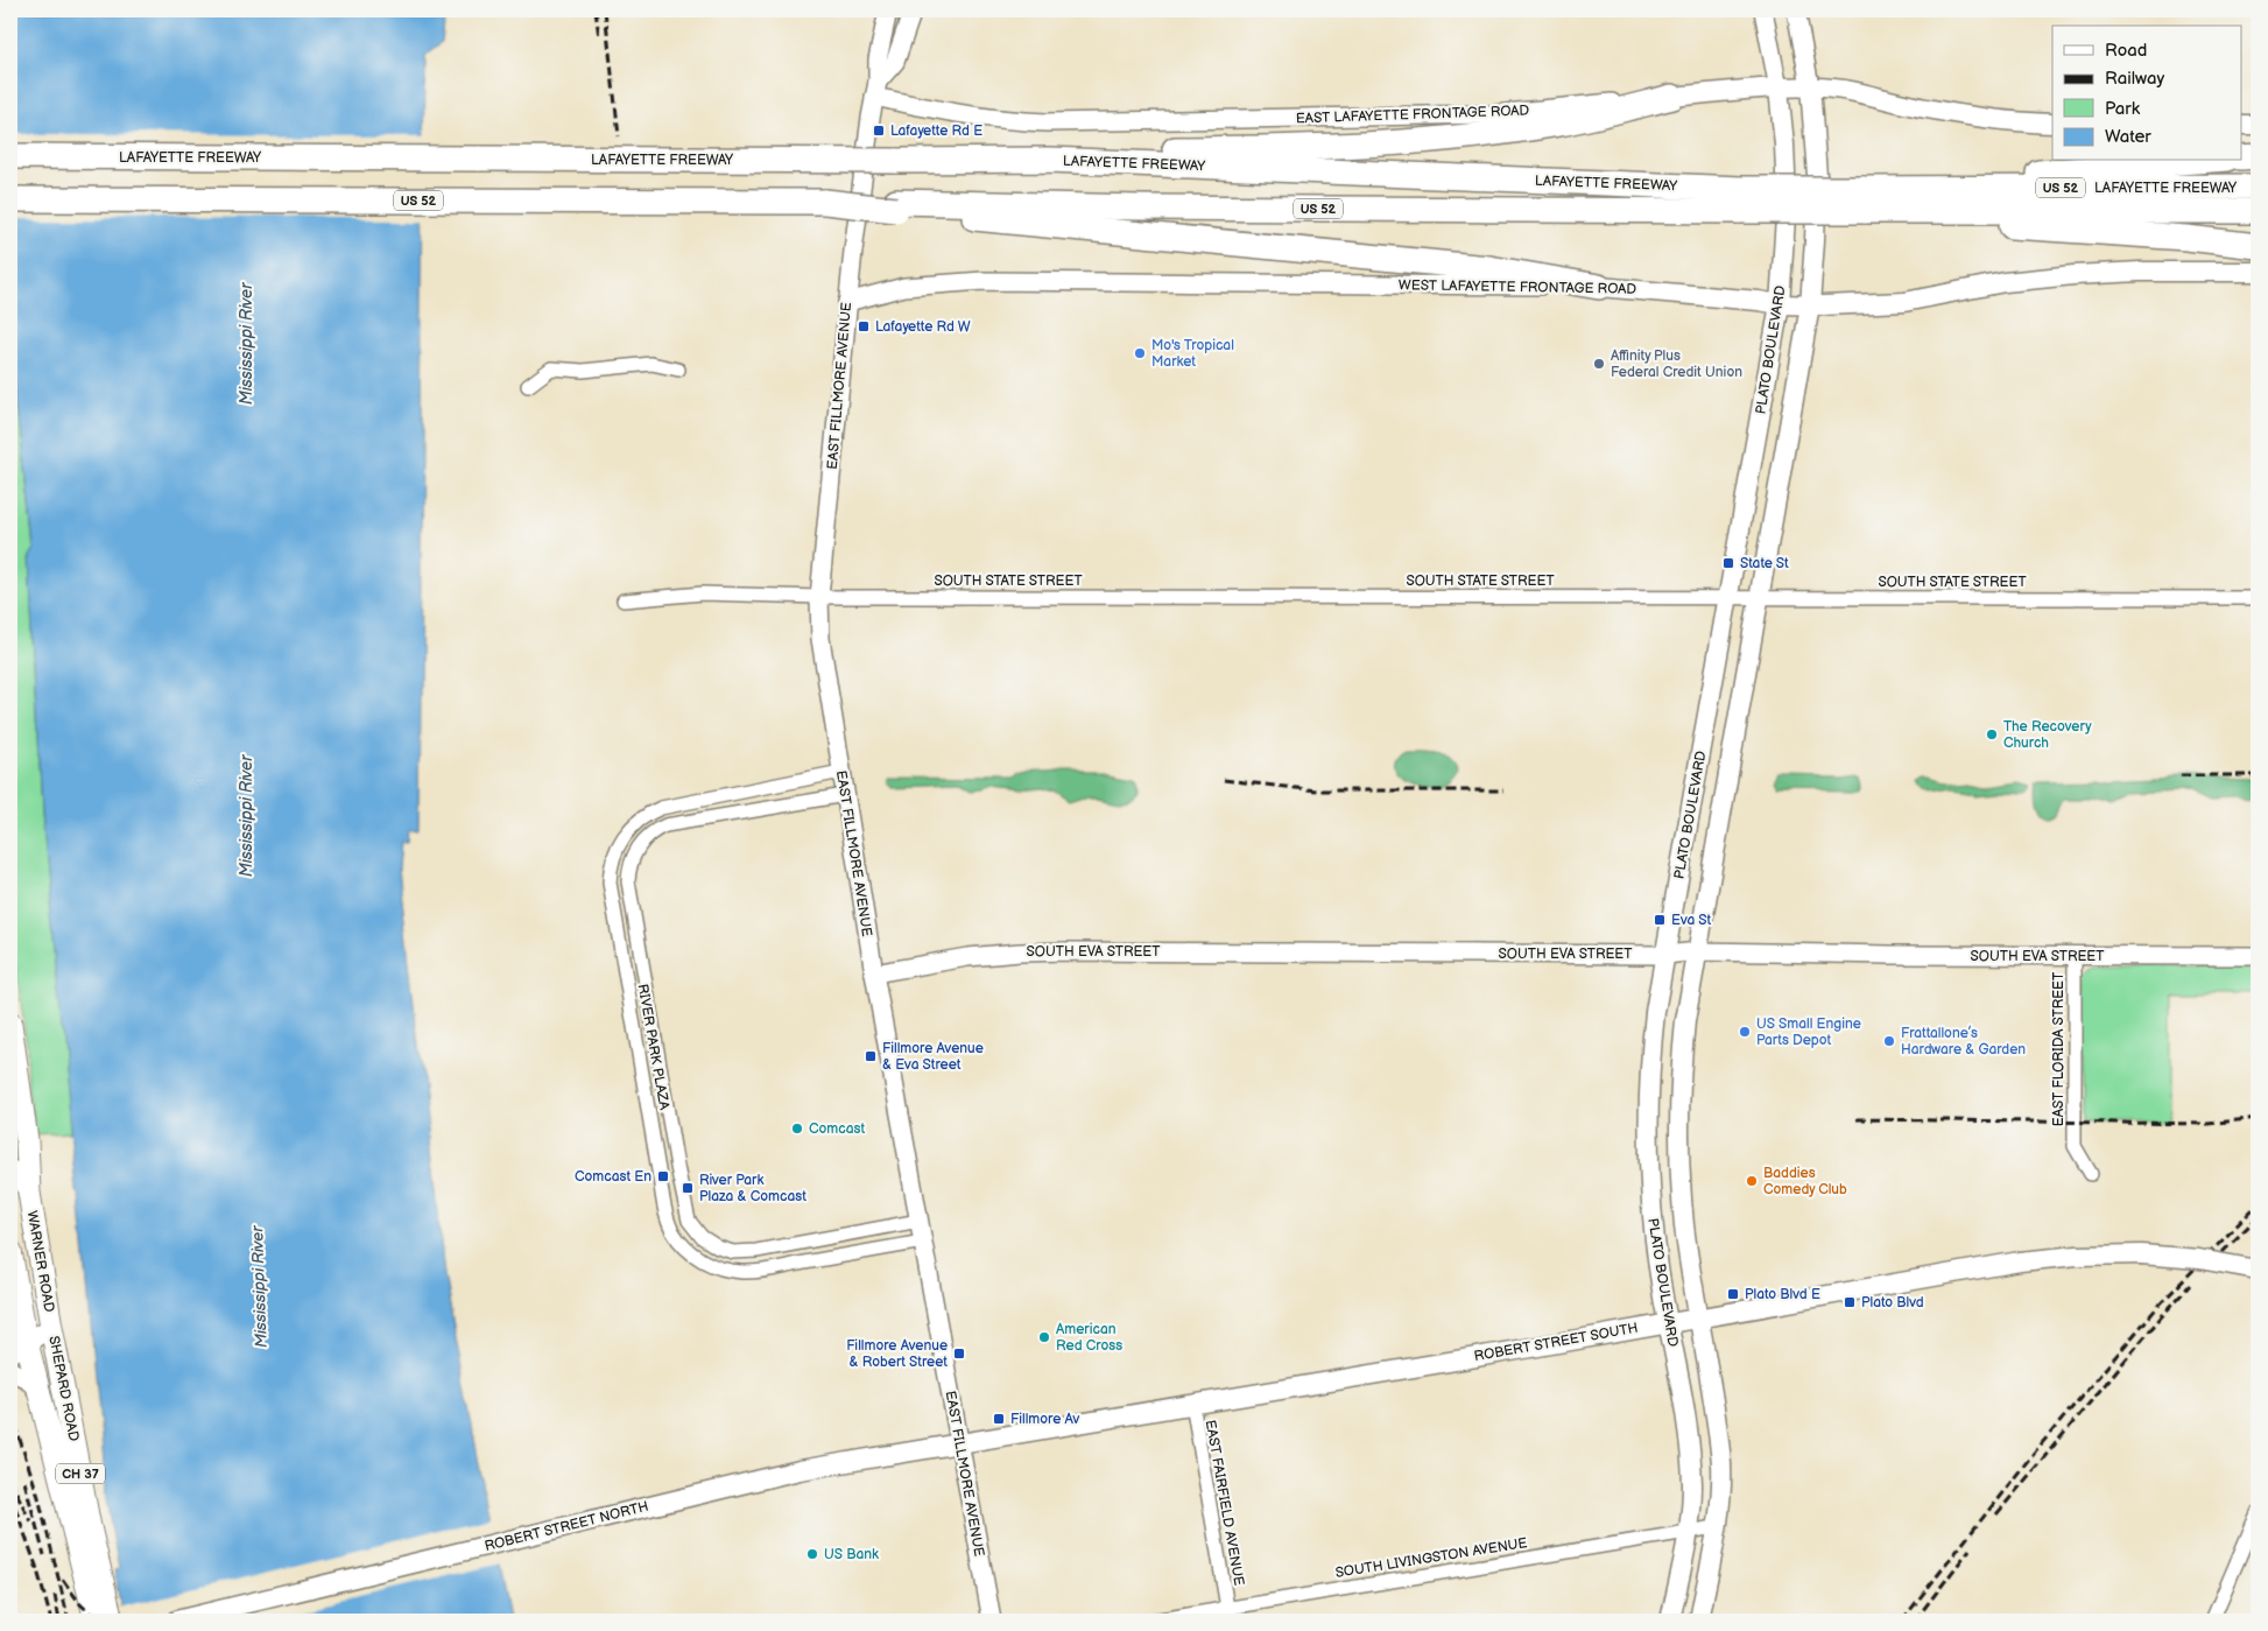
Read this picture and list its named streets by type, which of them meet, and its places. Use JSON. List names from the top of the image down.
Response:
{
  "streets": {
    "highway": [
      "LAFAYETTE FREEWAY",
      "US 52",
      "WARNER ROAD",
      "SHEPARD ROAD",
      "CH 37"
    ],
    "main road": [
      "EAST LAFAYETTE FRONTAGE ROAD",
      "WEST LAFAYETTE FRONTAGE ROAD",
      "PLATO BOULEVARD",
      "ROBERT STREET SOUTH",
      "ROBERT STREET NORTH"
    ],
    "street": [
      "EAST FILLMORE AVENUE",
      "SOUTH STATE STREET",
      "SOUTH EVA STREET",
      "RIVER PARK PLAZA",
      "EAST FLORIDA STREET",
      "EAST FAIRFIELD AVENUE",
      "SOUTH LIVINGSTON AVENUE"
    ]
  },
  "crossings": [
    ["EAST LAFAYETTE FRONTAGE ROAD", "PLATO BOULEVARD"],
    ["EAST LAFAYETTE FRONTAGE ROAD", "EAST FILLMORE AVENUE"],
    ["LAFAYETTE FREEWAY", "US 52"],
    ["WEST LAFAYETTE FRONTAGE ROAD", "PLATO BOULEVARD"],
    ["WEST LAFAYETTE FRONTAGE ROAD", "EAST FILLMORE AVENUE"],
    ["PLATO BOULEVARD", "SOUTH STATE STREET"],
    ["PLATO BOULEVARD", "SOUTH EVA STREET"],
    ["PLATO BOULEVARD", "ROBERT STREET SOUTH"],
    ["PLATO BOULEVARD", "SOUTH LIVINGSTON AVENUE"],
    ["EAST FILLMORE AVENUE", "SOUTH STATE STREET"],
    ["EAST FILLMORE AVENUE", "SOUTH EVA STREET"],
    ["EAST FILLMORE AVENUE", "RIVER PARK PLAZA"],
    ["EAST FILLMORE AVENUE", "ROBERT STREET SOUTH"],
    ["EAST FILLMORE AVENUE", "ROBERT STREET NORTH"],
    ["SOUTH EVA STREET", "EAST FLORIDA STREET"],
    ["WARNER ROAD", "SHEPARD ROAD"],
    ["ROBERT STREET SOUTH", "EAST FAIRFIELD AVENUE"],
    ["ROBERT STREET SOUTH", "ROBERT STREET NORTH"],
    ["EAST FAIRFIELD AVENUE", "SOUTH LIVINGSTON AVENUE"]
  ],
  "water": ["Mississippi River"],
  "places": {
    "transit": [
      "Lafayette Rd E",
      "Lafayette Rd W",
      "State St",
      "Eva St",
      "Fillmore Avenue & Eva Street",
      "Comcast En",
      "River Park Plaza & Comcast",
      "Plato Blvd E",
      "Plato Blvd",
      "Fillmore Avenue & Robert Street",
      "Fillmore Av"
    ],
    "other": [
      "Mo's Tropical Market",
      "Affinity Plus Federal Credit Union",
      "The Recovery Church",
      "US Small Engine Parts Depot",
      "Frattallone’s Hardware & Garden",
      "Comcast",
      "Baddies Comedy Club",
      "American Red Cross",
      "US Bank"
    ]
  },
  "legend": [
    "Road",
    "Railway",
    "Park",
    "Water"
  ]
}
